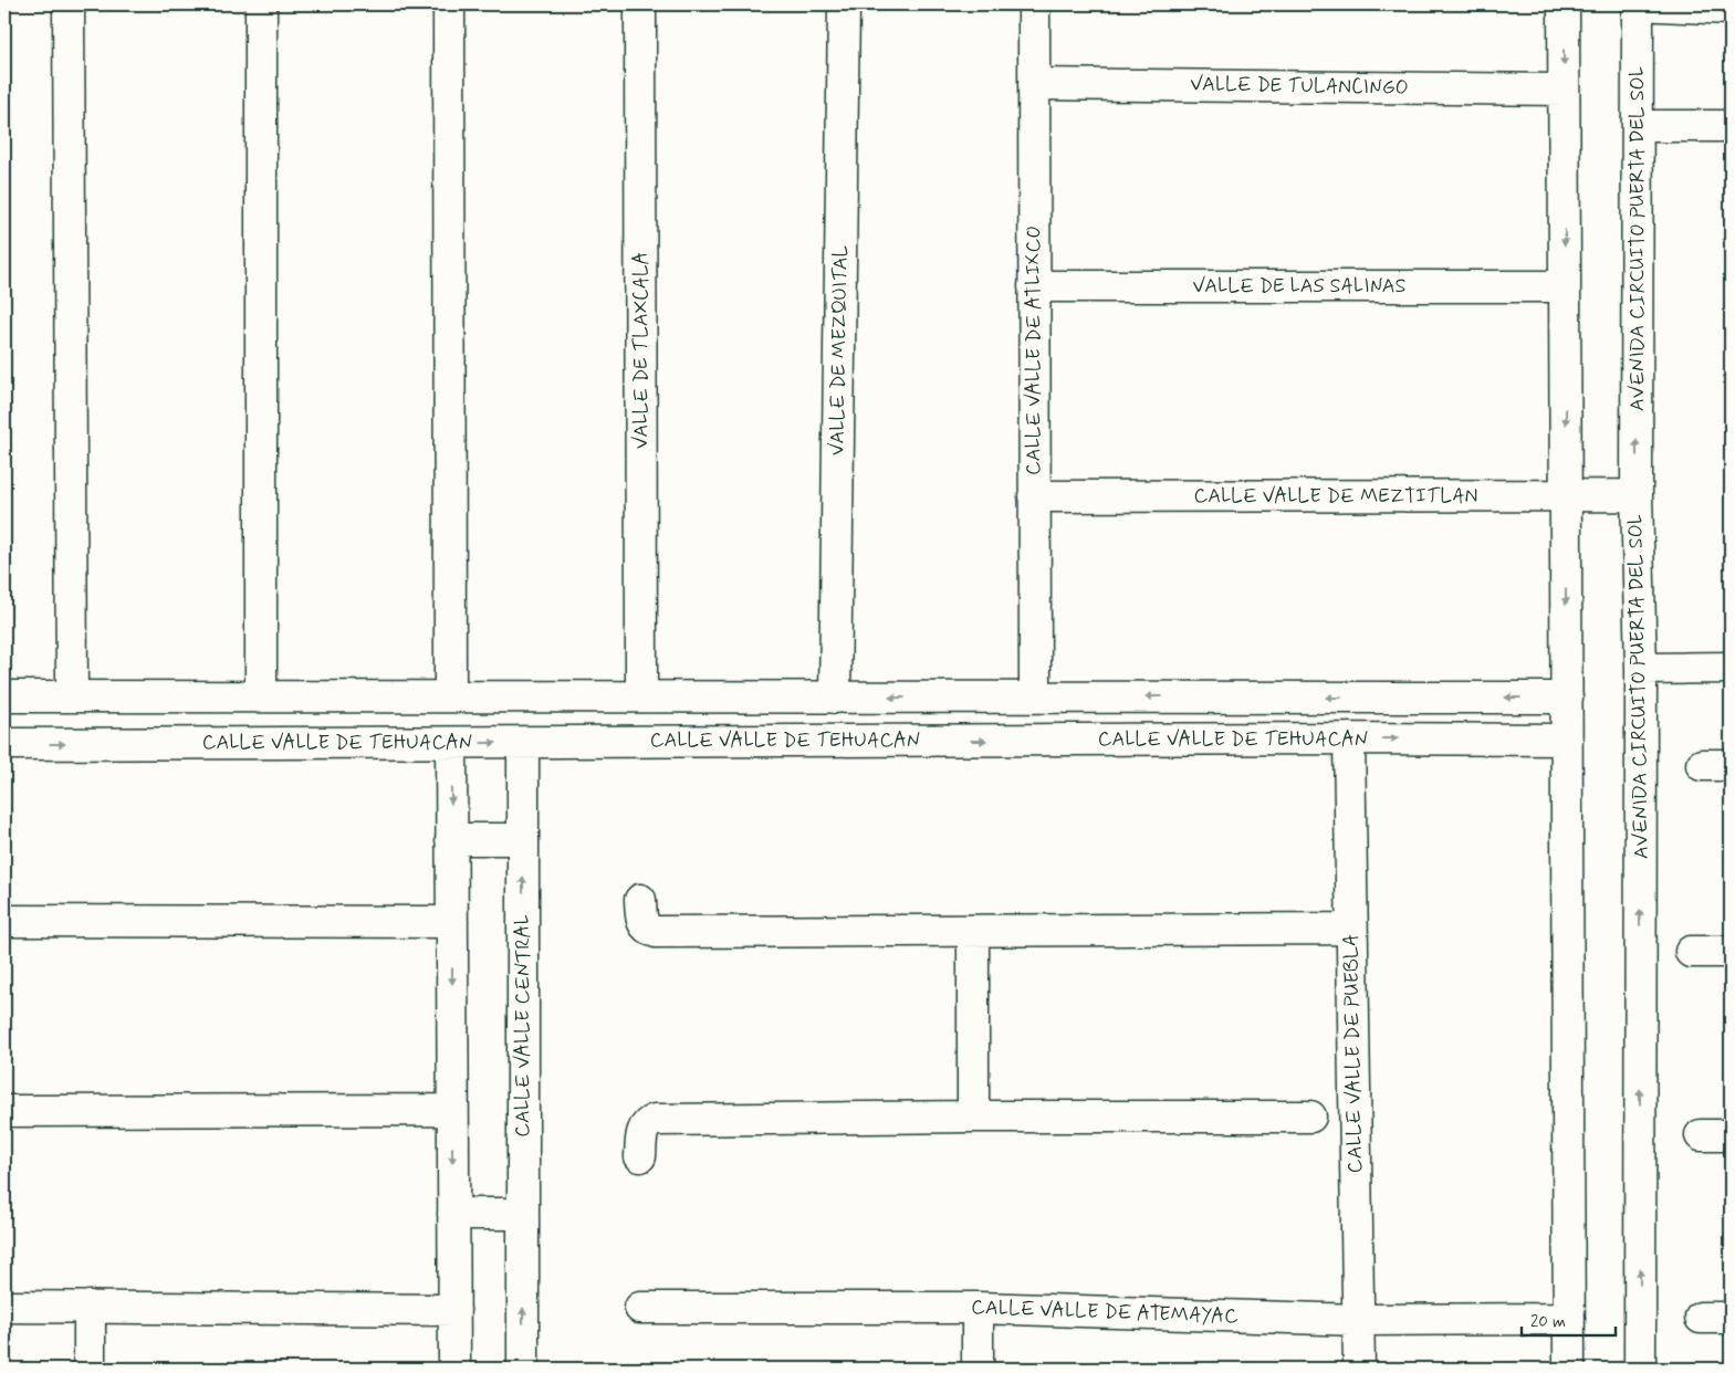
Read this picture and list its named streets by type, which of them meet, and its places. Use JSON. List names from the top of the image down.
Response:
{
  "streets": {
    "street": [
      "VALLE DE TULANCINGO",
      "AVENIDA CIRCUITO PUERTA DEL SOL",
      "VALLE DE LAS SALINAS",
      "VALLE DE TLAXCALA",
      "VALLE DE MEZQUITAL",
      "CALLE VALLE DE ATLIXCO",
      "CALLE VALLE DE MEZTITLAN",
      "CALLE VALLE DE TEHUACAN",
      "CALLE VALLE CENTRAL",
      "CALLE VALLE DE PUEBLA",
      "CALLE VALLE DE ATEMAYAC"
    ]
  },
  "crossings": [
    ["VALLE DE TULANCINGO", "CALLE VALLE DE ATLIXCO"],
    ["AVENIDA CIRCUITO PUERTA DEL SOL", "CALLE VALLE DE MEZTITLAN"],
    ["VALLE DE LAS SALINAS", "CALLE VALLE DE ATLIXCO"],
    ["CALLE VALLE DE ATLIXCO", "CALLE VALLE DE MEZTITLAN"],
    ["CALLE VALLE DE TEHUACAN", "CALLE VALLE CENTRAL"],
    ["CALLE VALLE DE TEHUACAN", "CALLE VALLE DE PUEBLA"],
    ["CALLE VALLE DE PUEBLA", "CALLE VALLE DE ATEMAYAC"]
  ],
  "scale_bar": "20 m"
}
